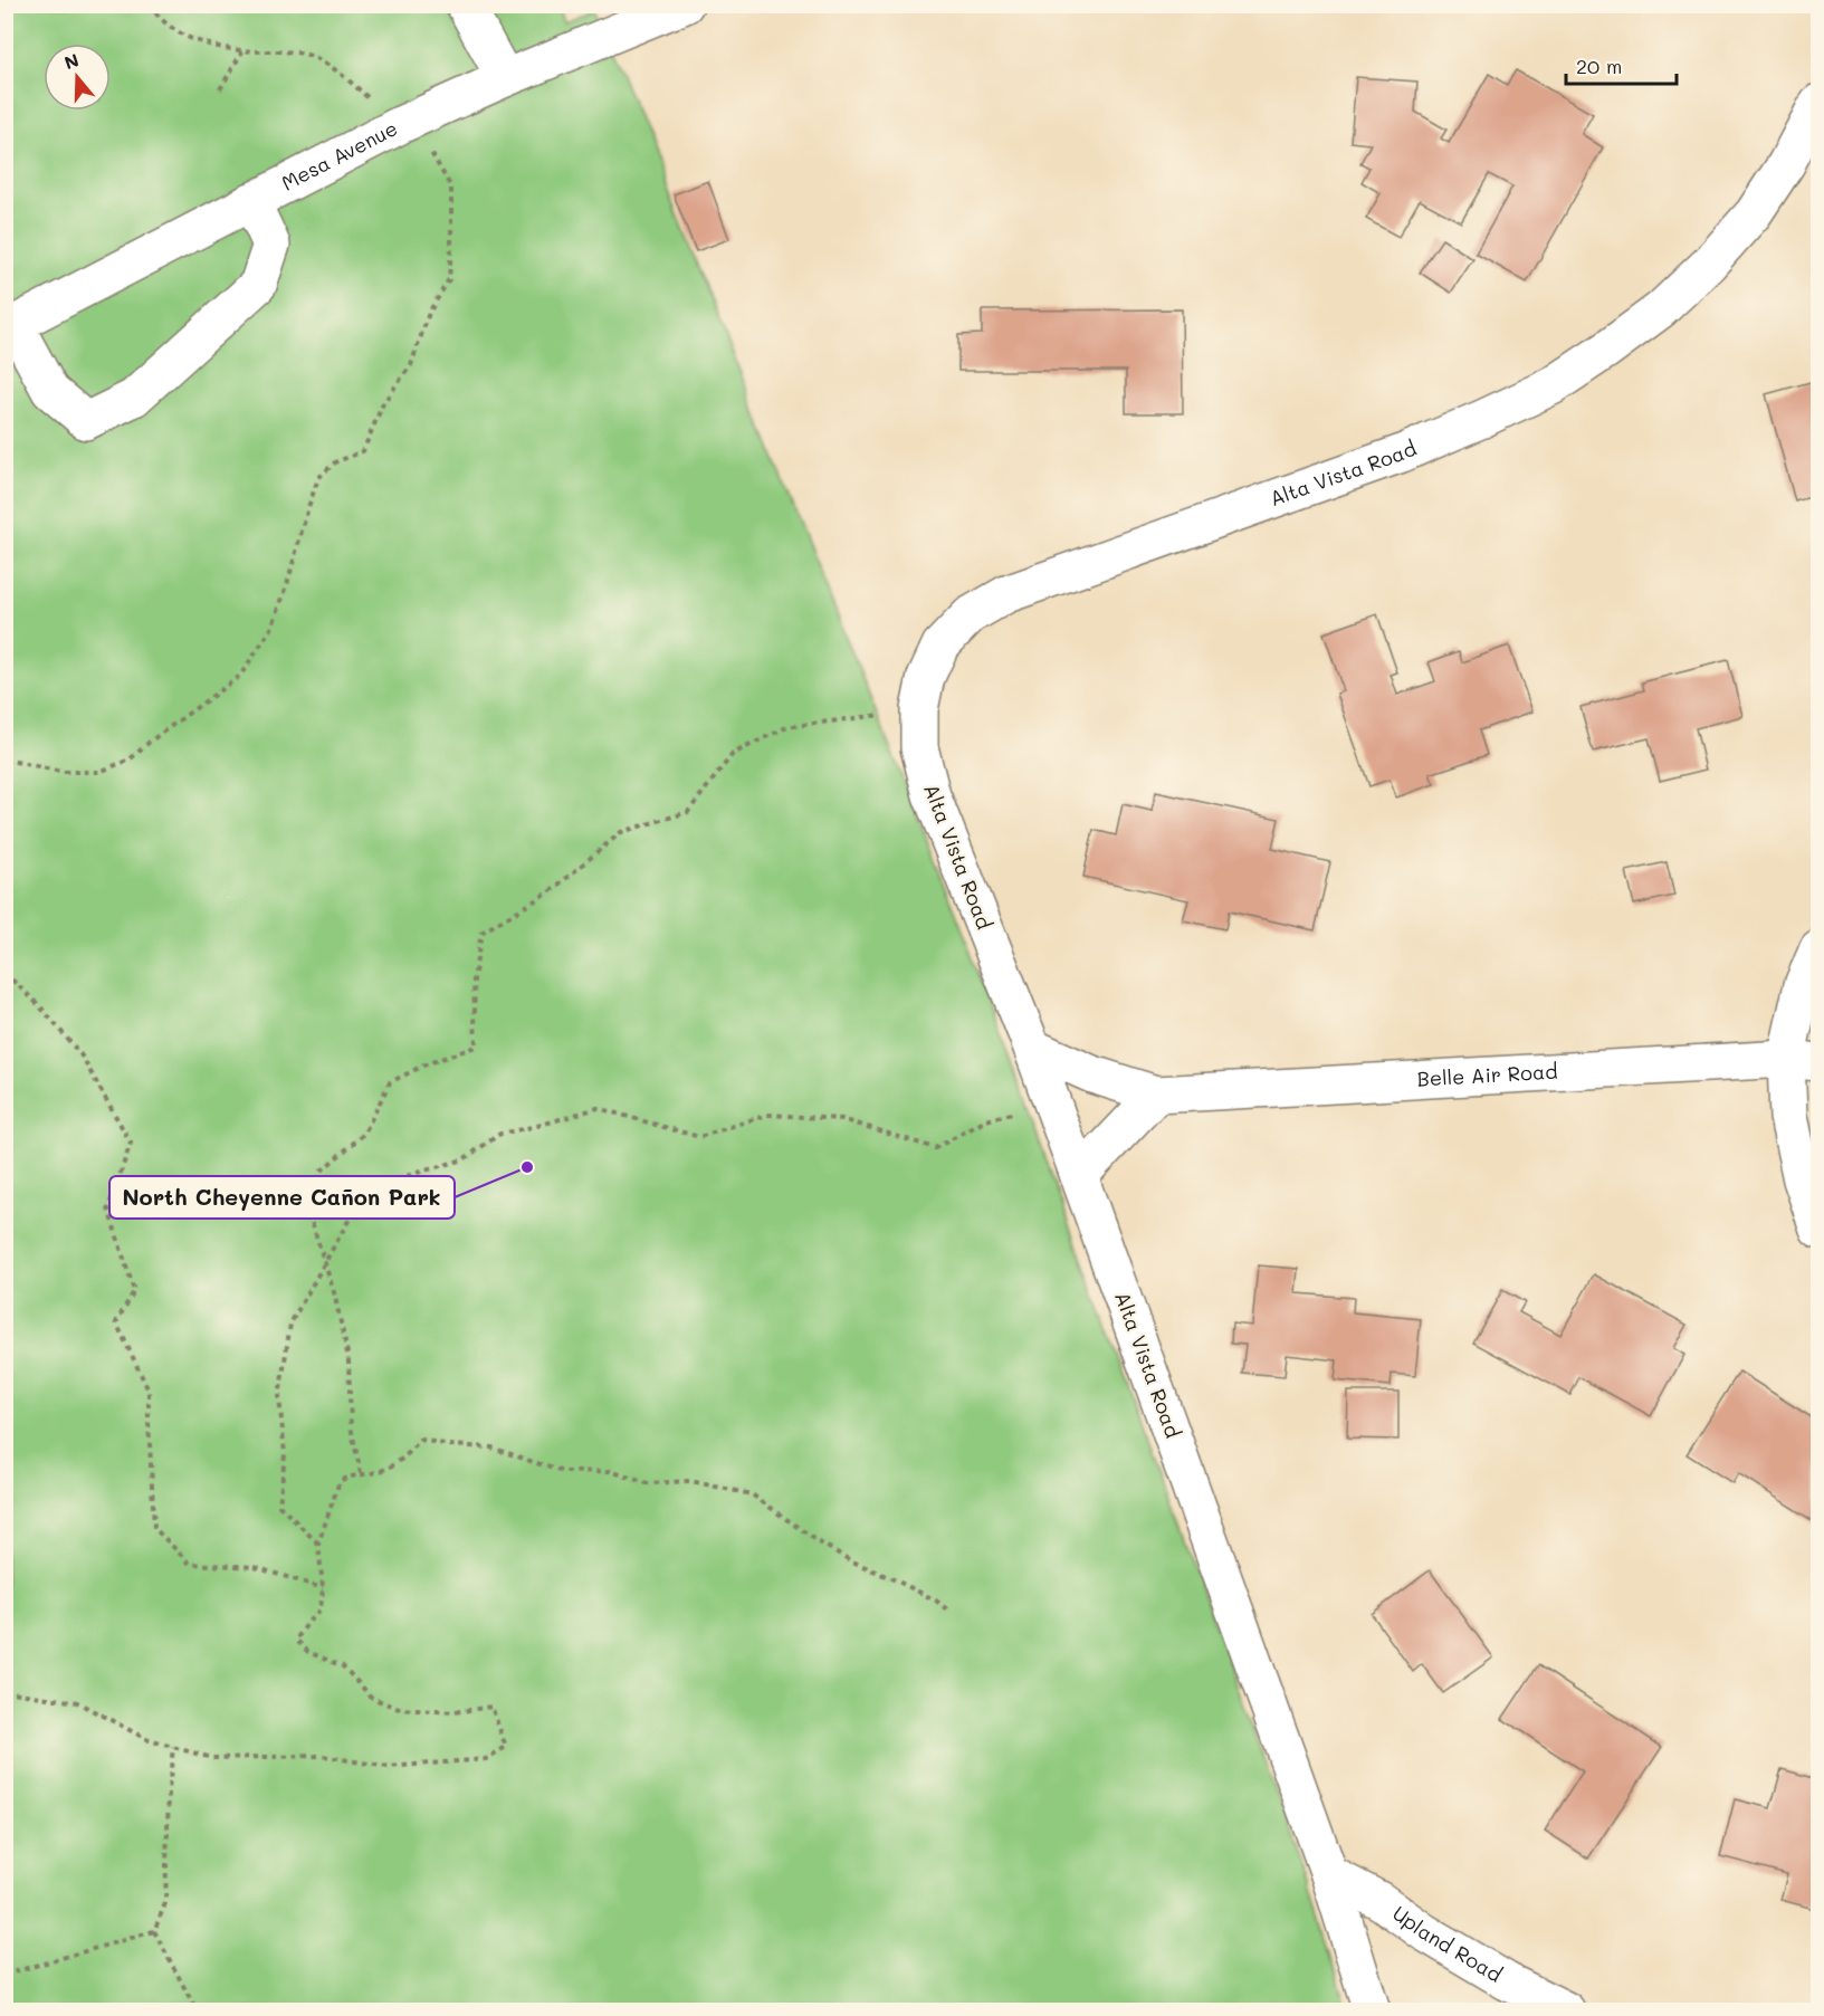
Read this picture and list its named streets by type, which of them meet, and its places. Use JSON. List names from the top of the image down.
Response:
{
  "streets": {
    "street": [
      "Mesa Avenue",
      "Alta Vista Road",
      "Belle Air Road",
      "Upland Road"
    ]
  },
  "crossings": [
    ["Alta Vista Road", "Belle Air Road"],
    ["Alta Vista Road", "Upland Road"]
  ],
  "places": ["North Cheyenne Cañon Park"],
  "scale_bar": "20 m",
  "north": "top"
}
